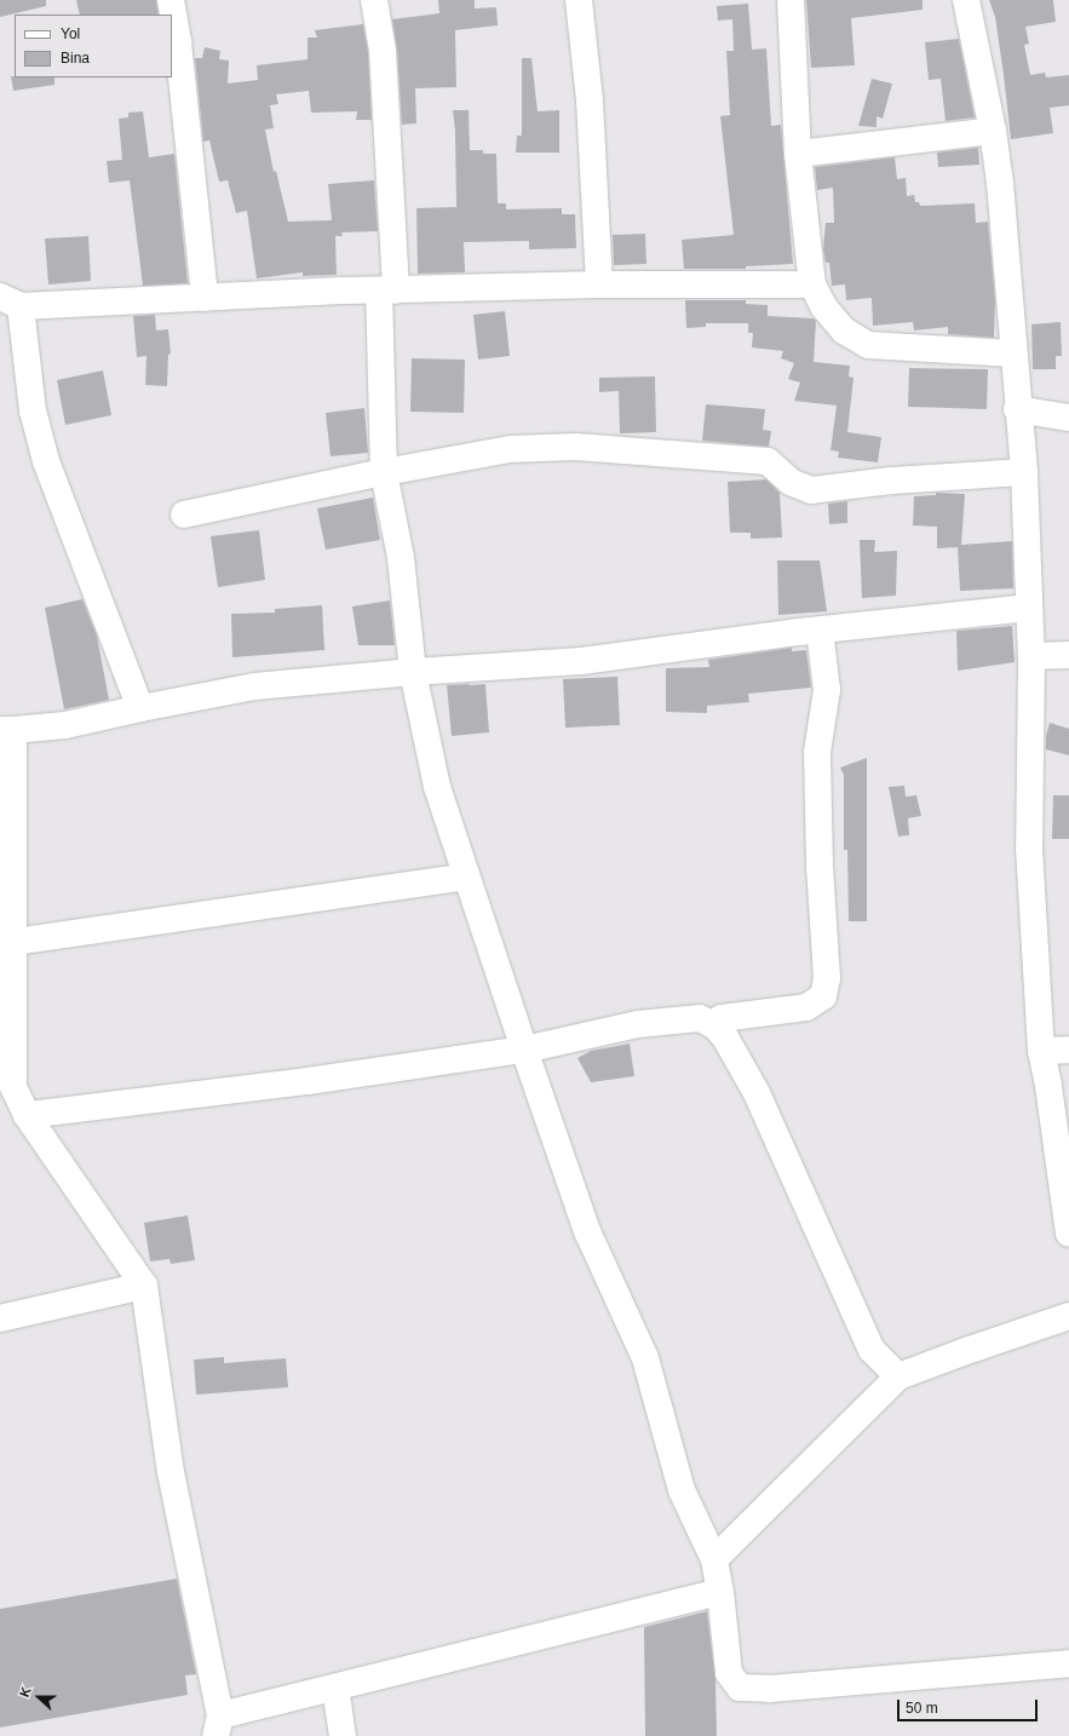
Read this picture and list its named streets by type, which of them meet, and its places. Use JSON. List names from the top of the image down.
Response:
{
  "legend": ["Yol", "Bina"],
  "scale_bar": "50 m",
  "north": "left"
}
